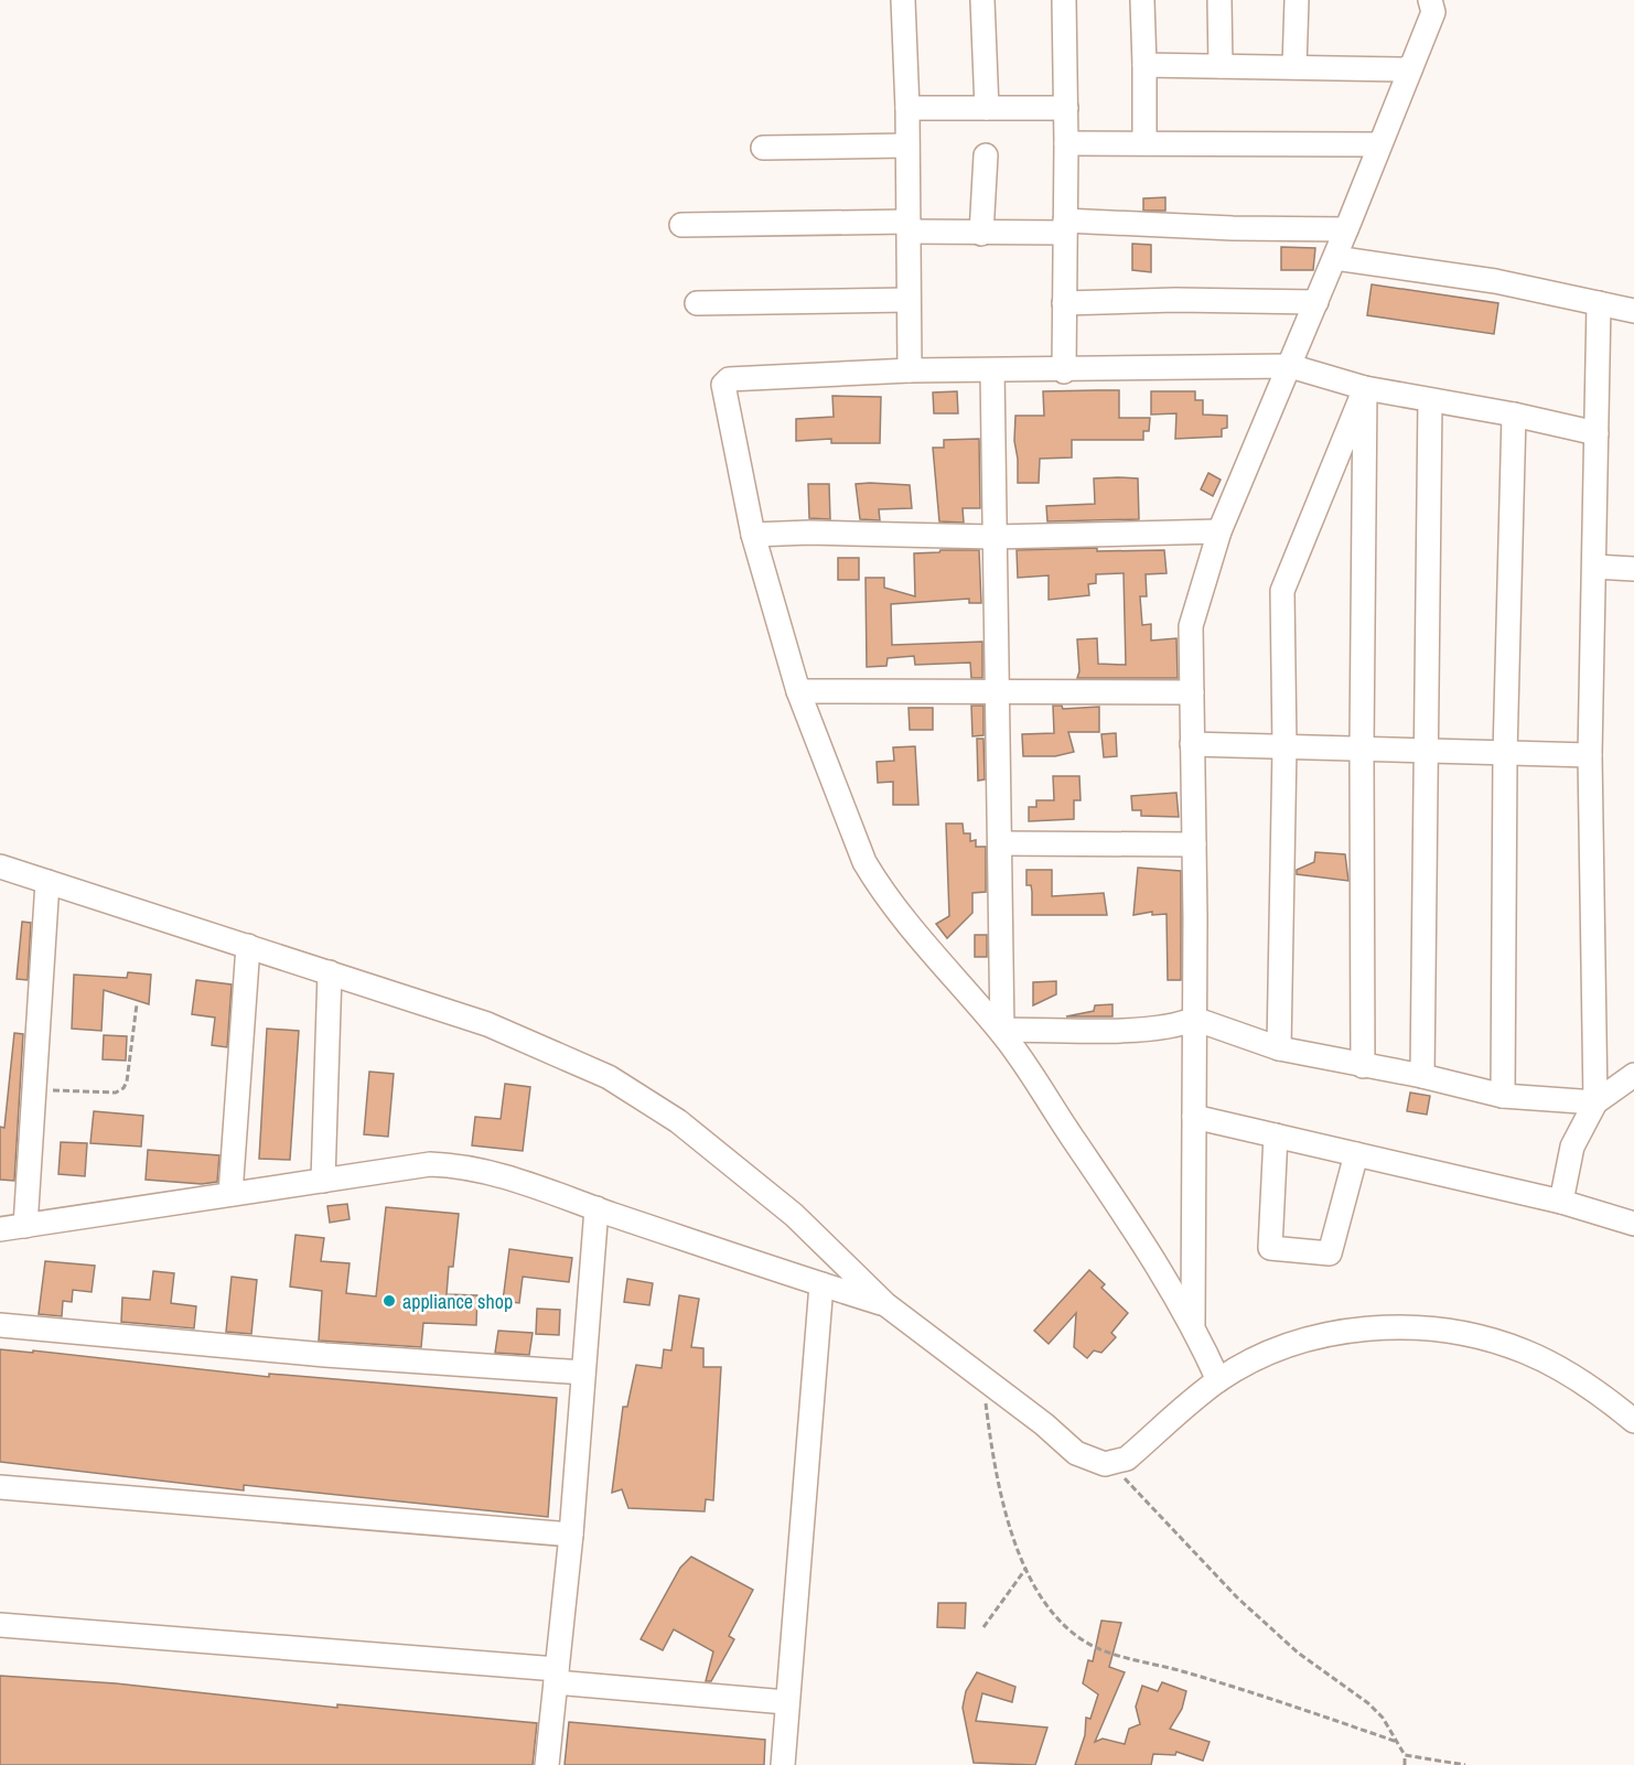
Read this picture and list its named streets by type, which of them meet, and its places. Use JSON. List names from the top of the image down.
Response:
{
  "places": ["appliance shop"]
}
